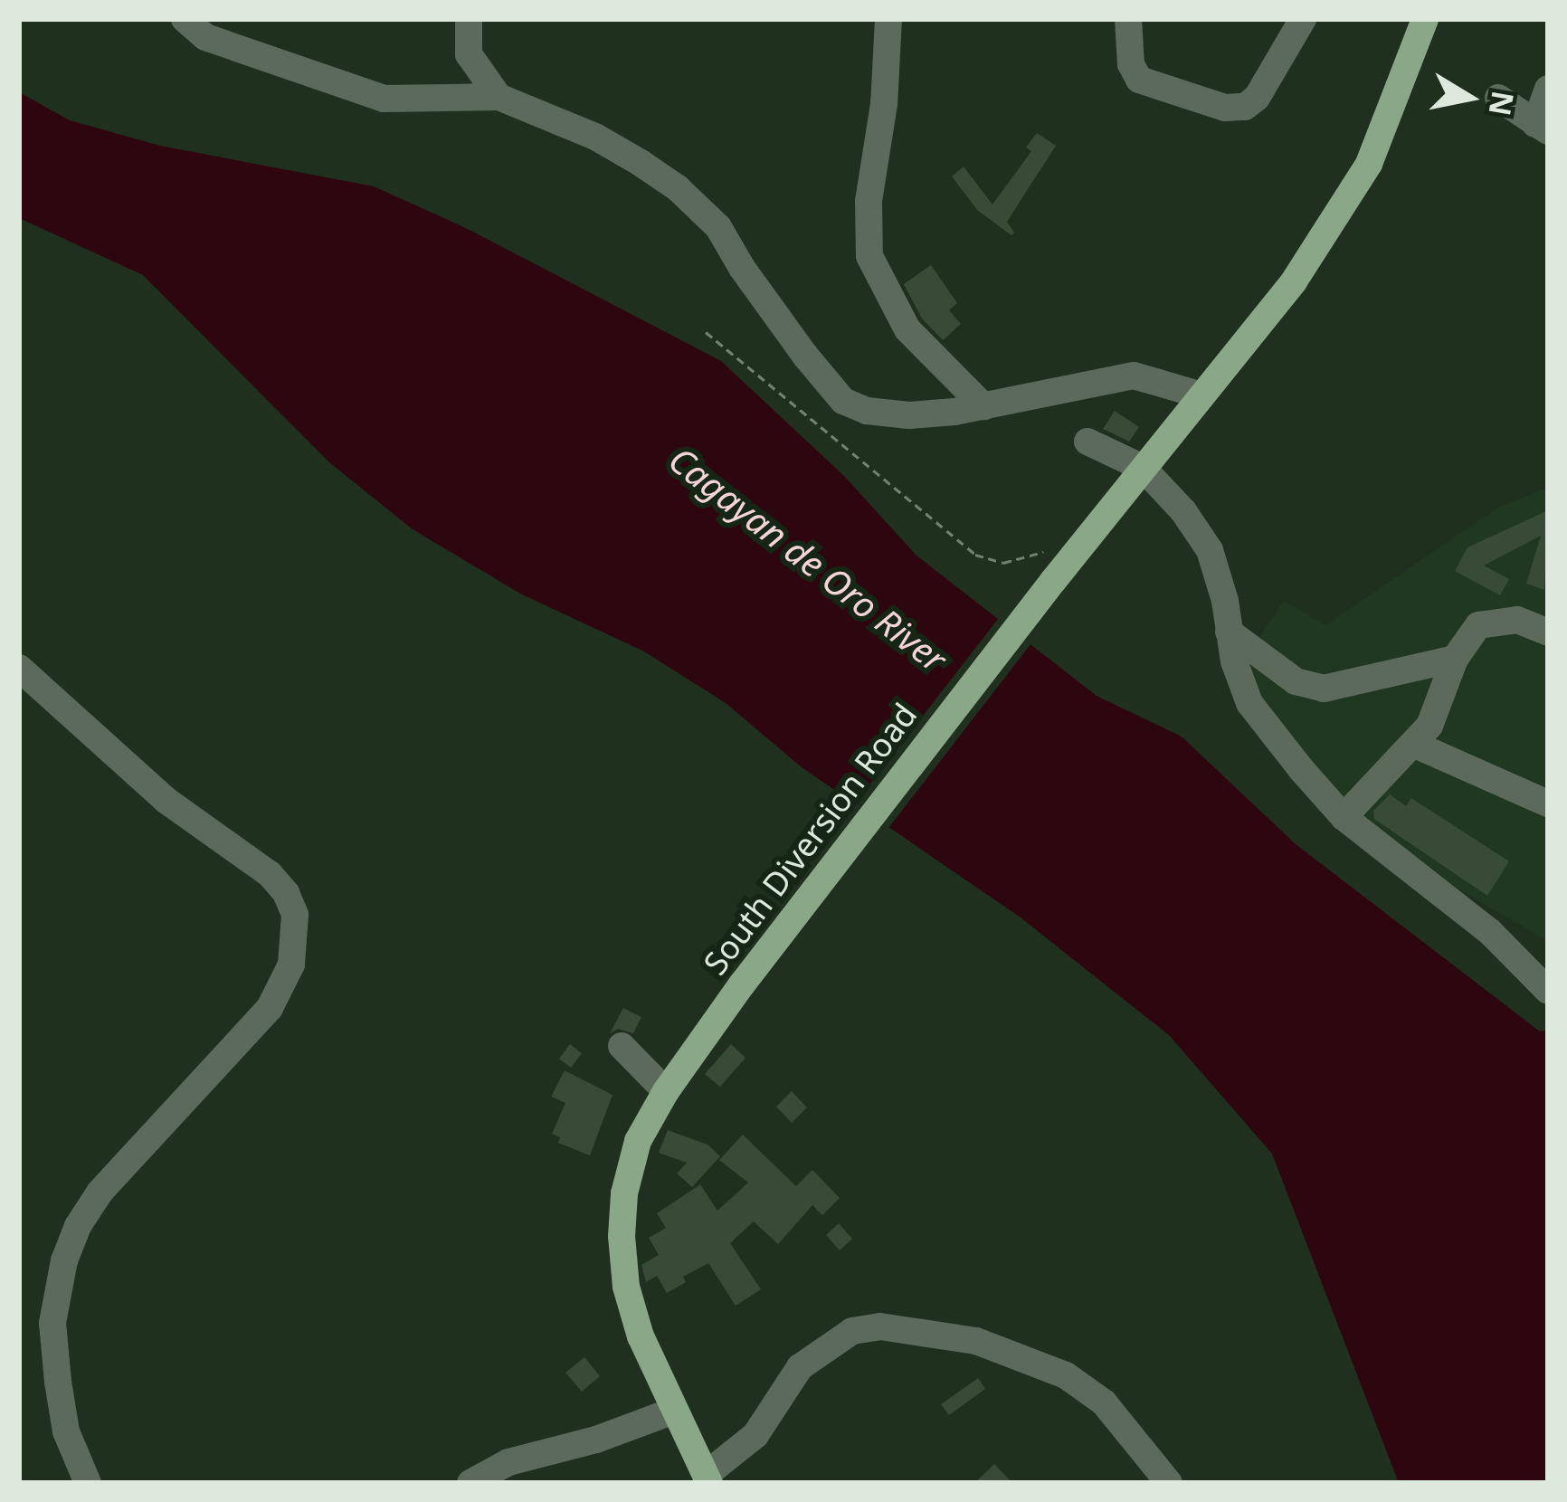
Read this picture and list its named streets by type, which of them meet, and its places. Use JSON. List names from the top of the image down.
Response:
{
  "streets": {
    "main road": ["South Diversion Road"]
  },
  "water": ["Cagayan de Oro River"],
  "north": "right"
}
